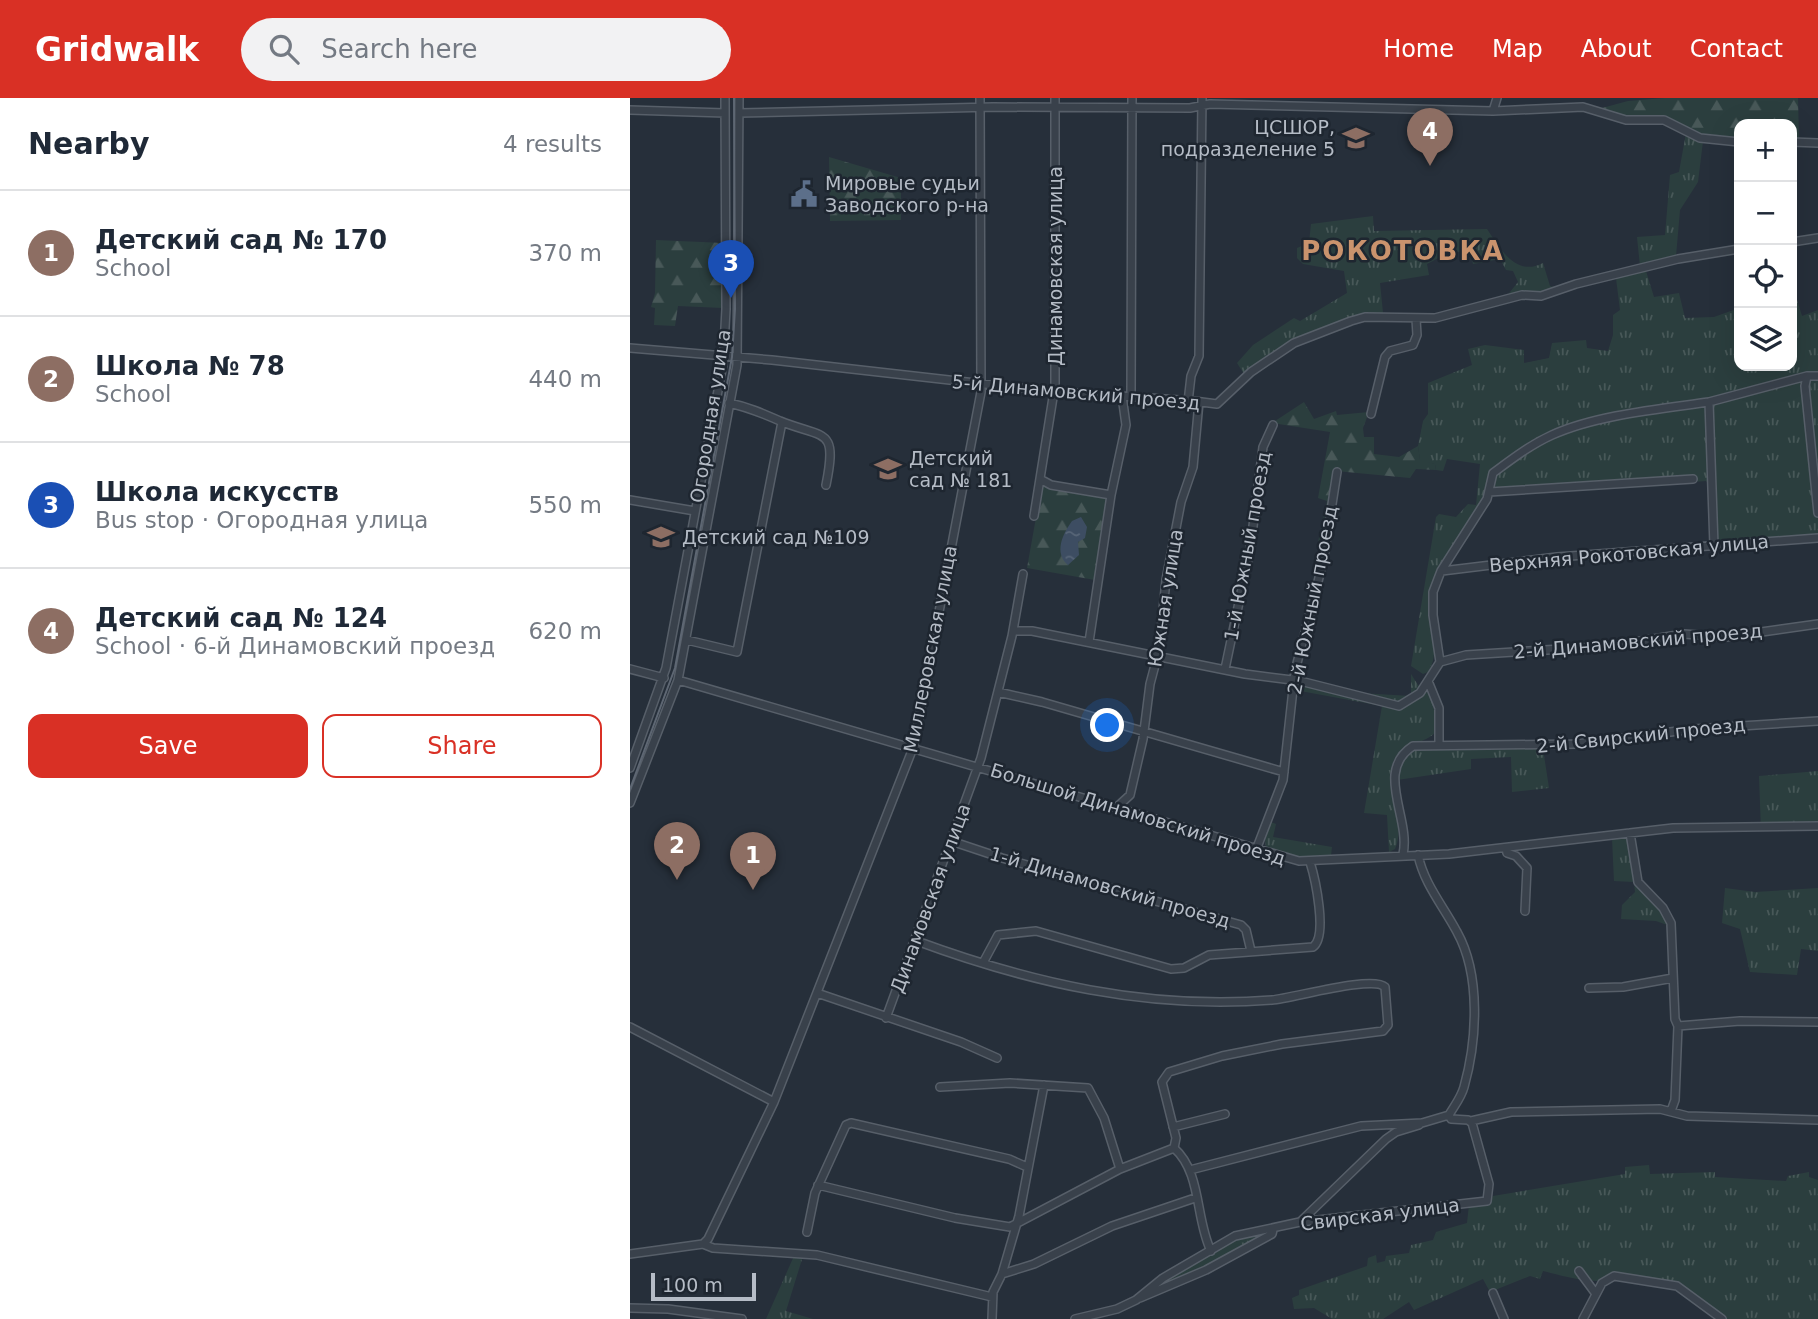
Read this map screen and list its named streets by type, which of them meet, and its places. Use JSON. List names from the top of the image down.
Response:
{
  "streets": {
    "street": [
      "Динамовская улица",
      "5-й Динамовский проезд",
      "Огородная улица",
      "1-й Южный проезд",
      "Верхняя Рокотовская улица",
      "Южная улица",
      "2-й Южный проезд",
      "2-й Динамовский проезд",
      "Миллеровская улица",
      "2-й Свирский проезд",
      "Большой Динамовский проезд",
      "1-й Динамовский проезд",
      "Свирская улица"
    ]
  },
  "crossings": [
    ["Динамовская улица", "5-й Динамовский проезд"],
    ["Динамовская улица", "Большой Динамовский проезд"],
    ["Динамовская улица", "1-й Динамовский проезд"],
    ["5-й Динамовский проезд", "Огородная улица"],
    ["5-й Динамовский проезд", "Южная улица"],
    ["5-й Динамовский проезд", "Миллеровская улица"],
    ["Огородная улица", "Большой Динамовский проезд"],
    ["Южная улица", "Большой Динамовский проезд"],
    ["2-й Южный проезд", "Большой Динамовский проезд"],
    ["Миллеровская улица", "Большой Динамовский проезд"],
    ["2-й Свирский проезд", "Большой Динамовский проезд"]
  ],
  "districts": ["РОКОТОВКА"],
  "places": {
    "school or university": ["ЦСШОР, подразделение 5", "Детский сад № 181", "Детский сад №109"],
    "public building": ["Мировые судьи Заводского р-на"]
  },
  "scale_bar": "100 m",
  "page": {
    "header": "Gridwalk",
    "search": "Search here",
    "nav": [
      "Home",
      "Map",
      "About",
      "Contact"
    ],
    "heading": ["Nearby", "4 results"],
    "pins": [
      "4",
      "3",
      "2",
      "1"
    ],
    "map_buttons": ["+", "−"],
    "list": [
      {
        "mark": "1",
        "name": "Детский сад № 170",
        "note": "School",
        "value": "370 m"
      },
      {
        "mark": "2",
        "name": "Школа № 78",
        "note": "School",
        "value": "440 m"
      },
      {
        "mark": "3",
        "name": "Школа искусств",
        "note": "Bus stop · Огородная улица",
        "value": "550 m"
      },
      {
        "mark": "4",
        "name": "Детский сад № 124",
        "note": "School · 6-й Динамовский проезд",
        "value": "620 m"
      }
    ],
    "buttons": ["Save", "Share"],
    "scale": "100 m"
  }
}
